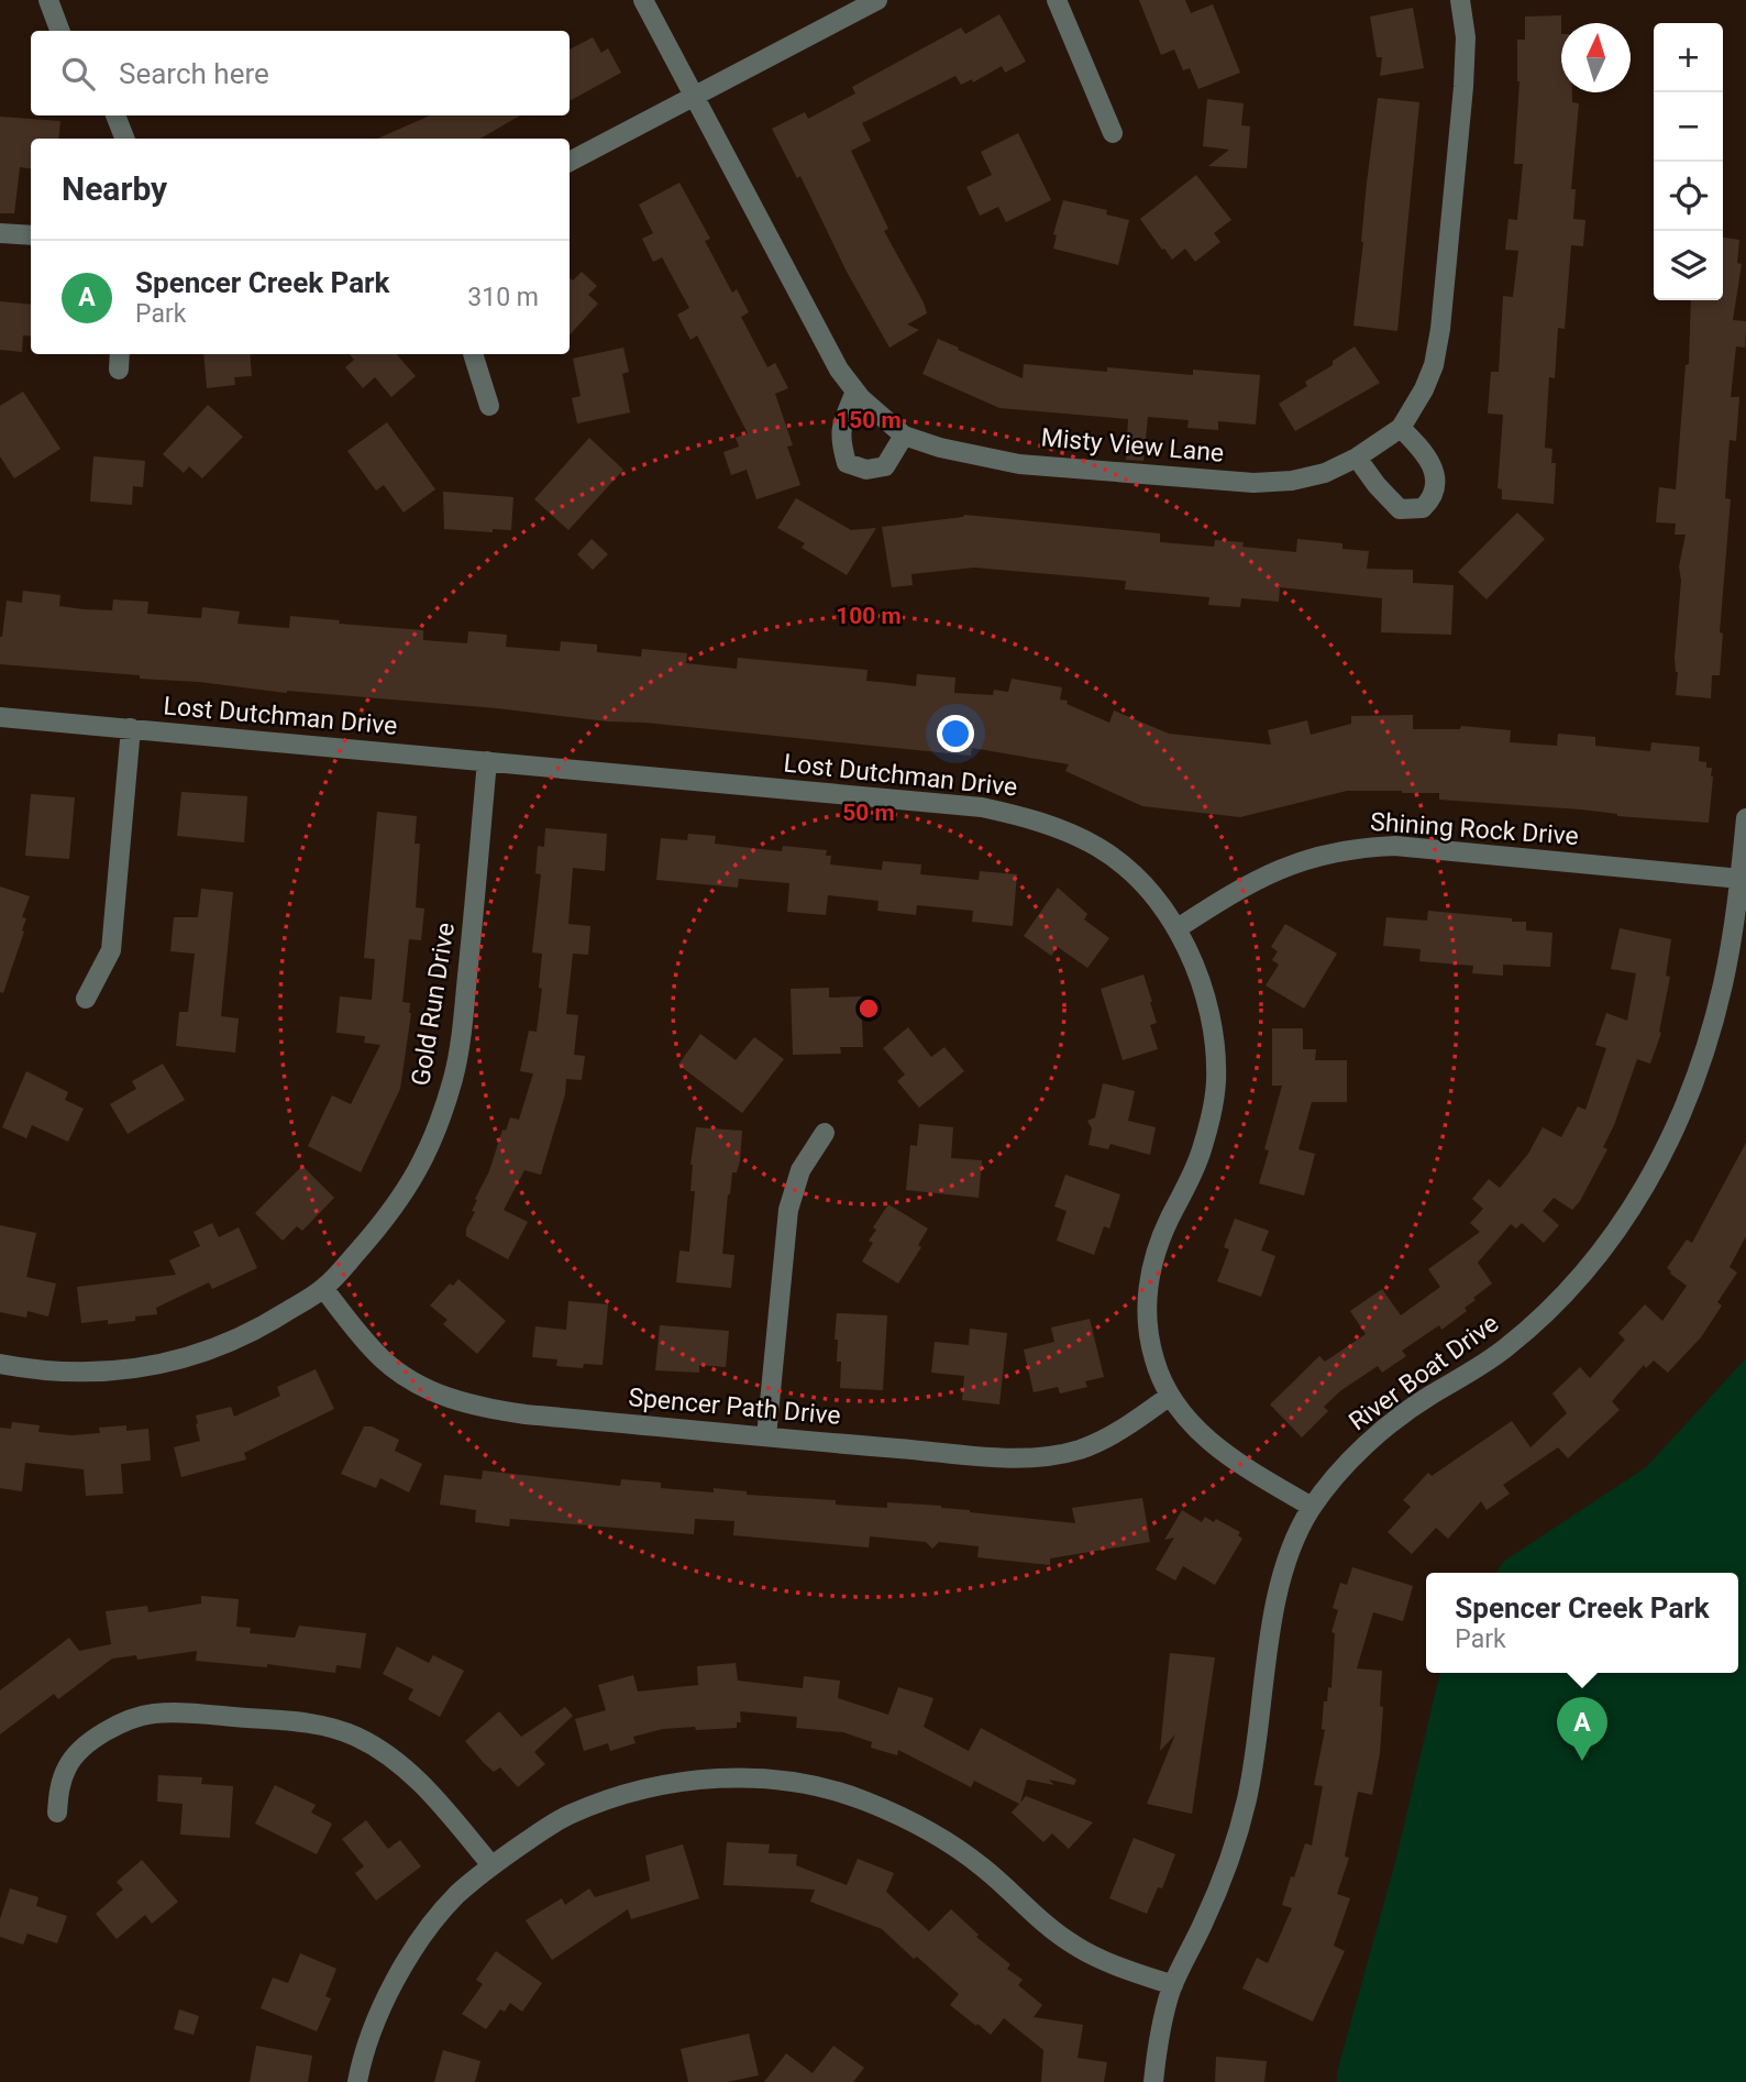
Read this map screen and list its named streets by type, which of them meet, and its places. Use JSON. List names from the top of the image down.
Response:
{
  "streets": {
    "street": [
      "Misty View Lane",
      "Lost Dutchman Drive",
      "Shining Rock Drive",
      "Gold Run Drive",
      "River Boat Drive",
      "Spencer Path Drive"
    ]
  },
  "crossings": [
    ["Lost Dutchman Drive", "Shining Rock Drive"],
    ["Lost Dutchman Drive", "Gold Run Drive"],
    ["Lost Dutchman Drive", "River Boat Drive"],
    ["Lost Dutchman Drive", "Spencer Path Drive"],
    ["Shining Rock Drive", "River Boat Drive"],
    ["Gold Run Drive", "Spencer Path Drive"]
  ],
  "north": "top",
  "page": {
    "map_buttons": ["+", "−"],
    "search": "Search here",
    "heading": "Nearby",
    "list": [
      {
        "mark": "A",
        "name": "Spencer Creek Park",
        "note": "Park",
        "value": "310 m"
      }
    ],
    "popup": ["Spencer Creek Park", "Park"],
    "pins": "A"
  },
  "rings": ["150 m", "100 m", "50 m"]
}
